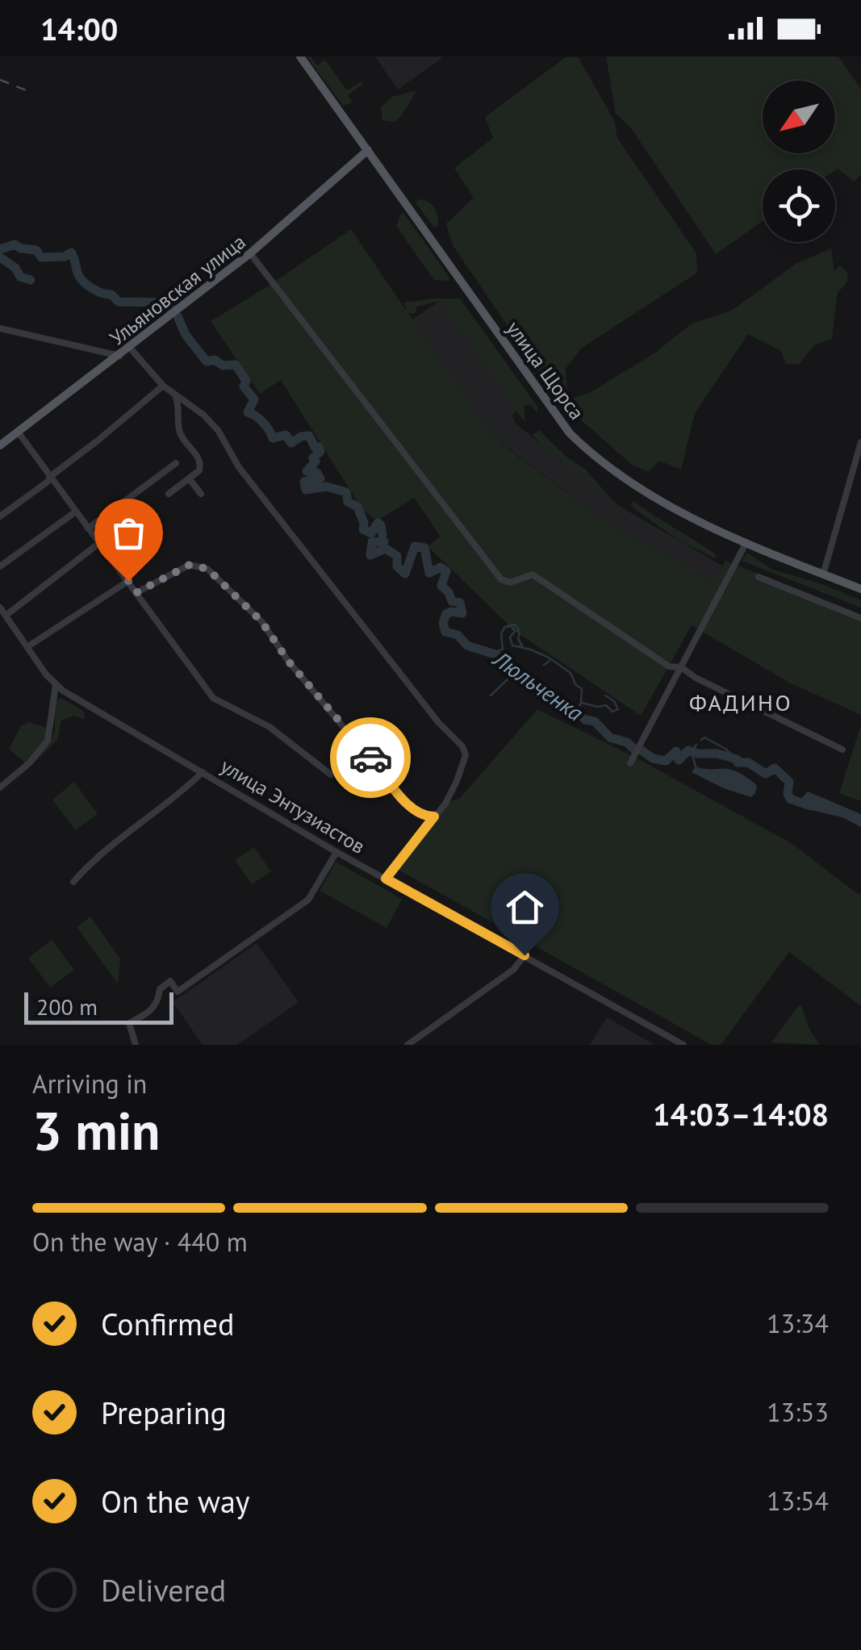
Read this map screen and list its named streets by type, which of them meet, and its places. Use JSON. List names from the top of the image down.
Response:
{
  "streets": {
    "main road": ["Ульяновская улица", "улица Щорса"],
    "street": ["улица Энтузиастов"]
  },
  "crossings": [
    ["Ульяновская улица", "улица Щорса"]
  ],
  "districts": ["ФАДИНО"],
  "water": ["Люльченка"],
  "scale_bar": "200 m",
  "north": "bottom left",
  "page": {
    "status": "14:00",
    "scale": "200 m",
    "heading": ["3 min", "Arriving in", "14:03–14:08"],
    "bar": "On the way · 440 m",
    "list": [
      ["Confirmed", "13:34"],
      ["Preparing", "13:53"],
      ["On the way", "13:54"],
      "Delivered"
    ]
  }
}
